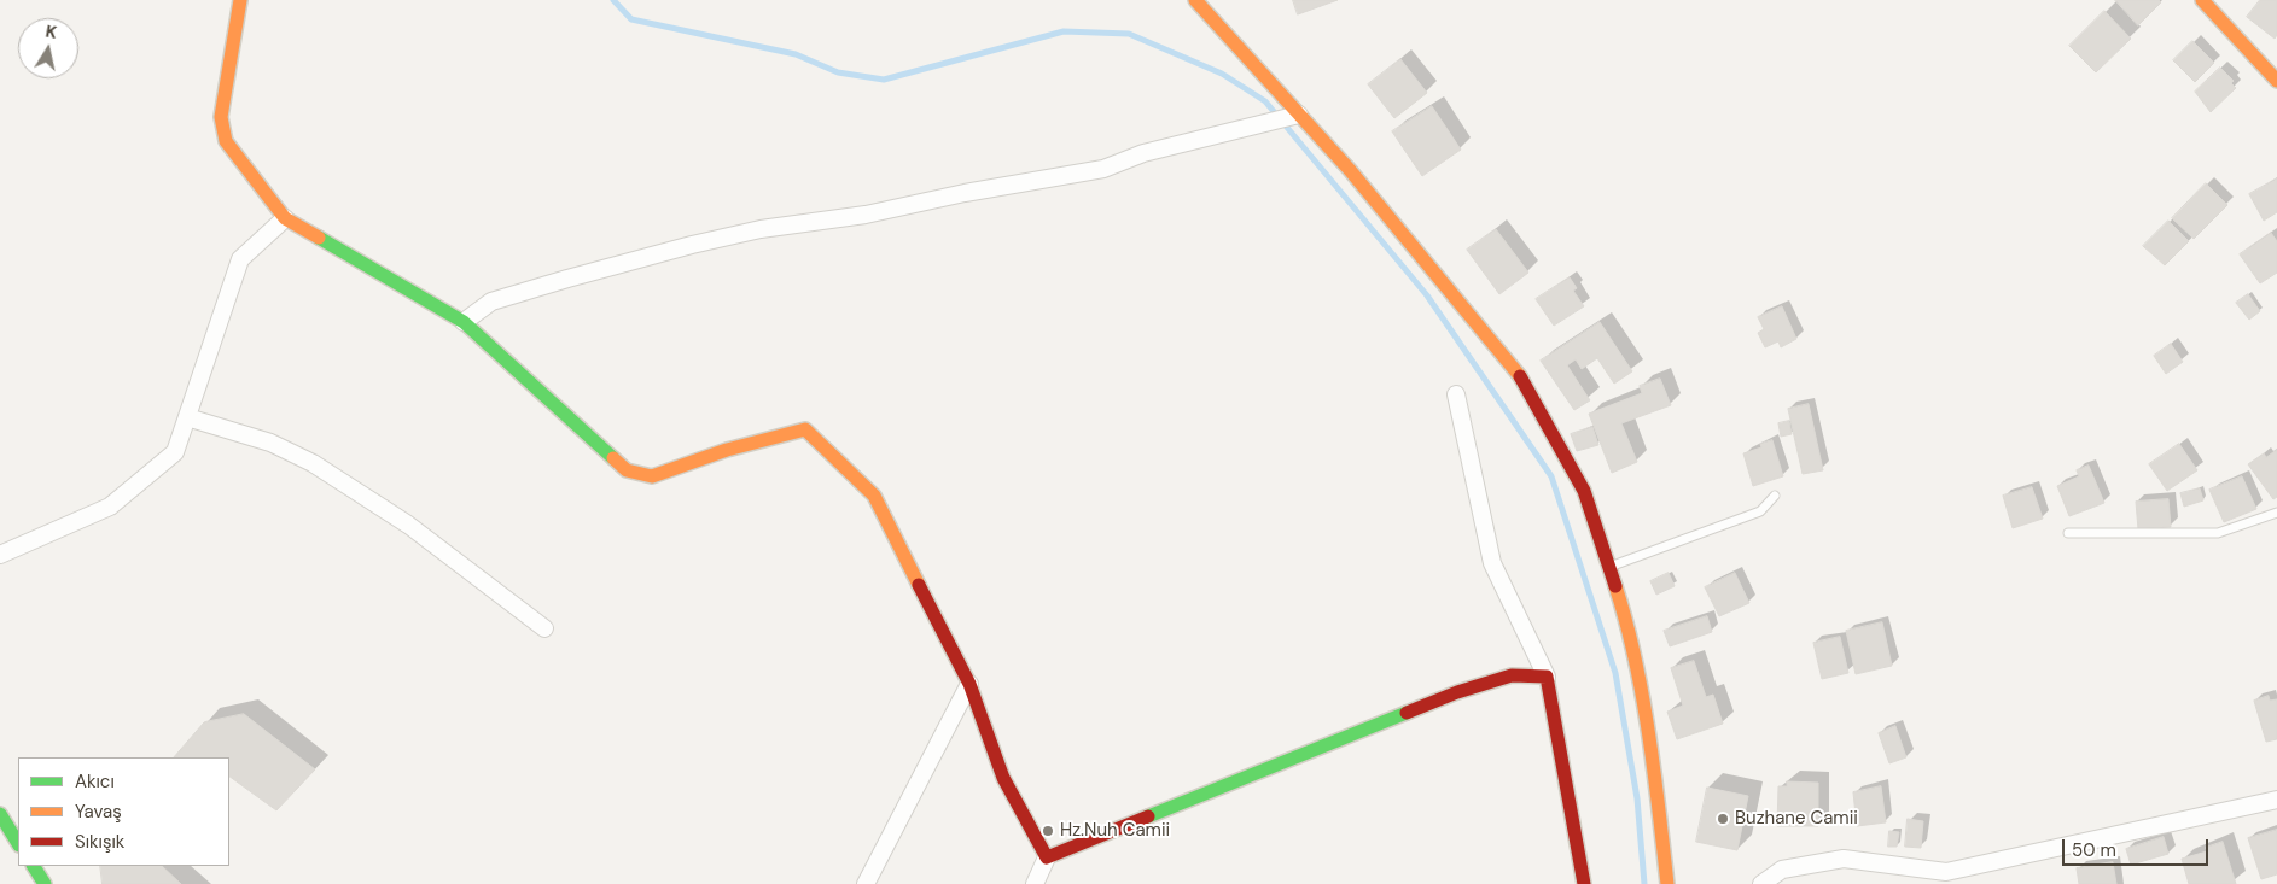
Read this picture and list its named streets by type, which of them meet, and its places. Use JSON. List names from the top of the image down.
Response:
{
  "places": ["Buzhane Camii", "Hz.Nuh Camii"],
  "legend": ["Akıcı", "Yavaş", "Sıkışık"],
  "scale_bar": "50 m",
  "north": "top"
}
